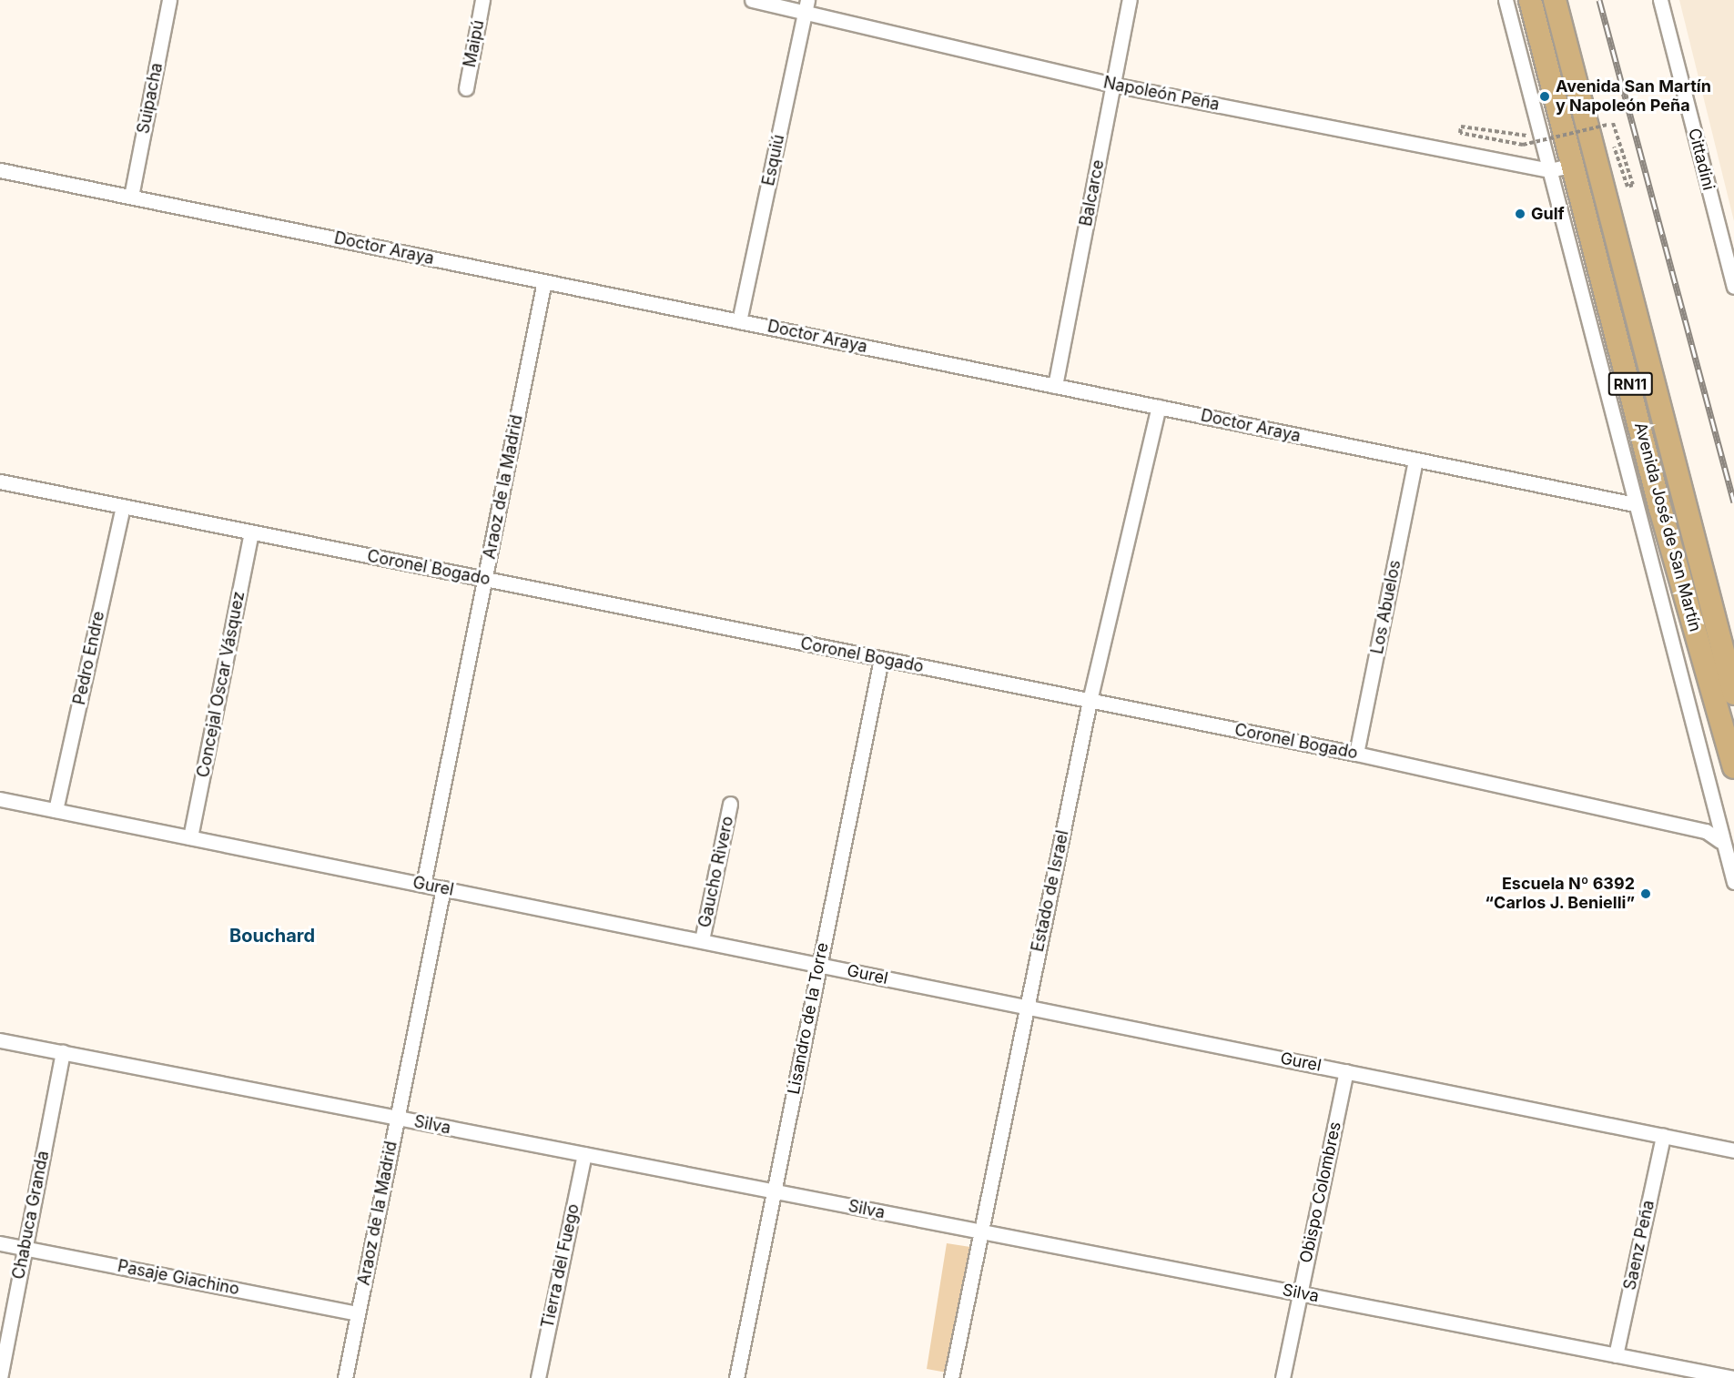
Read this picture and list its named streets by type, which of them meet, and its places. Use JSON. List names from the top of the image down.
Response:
{
  "streets": {
    "main road": ["RN11", "Avenida José de San Martín"],
    "street": [
      "Maipú",
      "Napoleón Peña",
      "Suipacha",
      "Cittadini",
      "Esquiú",
      "Balcarce",
      "Doctor Araya",
      "Araoz de la Madrid",
      "Coronel Bogado",
      "Los Abuelos",
      "Pedro Endre",
      "Concejal Oscar Vásquez",
      "Gaucho Rivero",
      "Gurel",
      "Estado de Israel",
      "Lisandro de la Torre",
      "Silva",
      "Obispo Colombres",
      "Chabuca Granda",
      "Saenz Peña",
      "Tierra del Fuego",
      "Pasaje Giachino"
    ]
  },
  "crossings": [
    ["Napoleón Peña", "Esquiú"],
    ["Napoleón Peña", "Balcarce"],
    ["Napoleón Peña", "Avenida José de San Martín"],
    ["Suipacha", "Doctor Araya"],
    ["Esquiú", "Doctor Araya"],
    ["Balcarce", "Doctor Araya"],
    ["Doctor Araya", "Araoz de la Madrid"],
    ["Doctor Araya", "Los Abuelos"],
    ["Doctor Araya", "Estado de Israel"],
    ["Araoz de la Madrid", "Coronel Bogado"],
    ["Araoz de la Madrid", "Gurel"],
    ["Araoz de la Madrid", "Silva"],
    ["Araoz de la Madrid", "Pasaje Giachino"],
    ["Coronel Bogado", "Los Abuelos"],
    ["Coronel Bogado", "Pedro Endre"],
    ["Coronel Bogado", "Concejal Oscar Vásquez"],
    ["Coronel Bogado", "Estado de Israel"],
    ["Coronel Bogado", "Lisandro de la Torre"],
    ["Pedro Endre", "Gurel"],
    ["Concejal Oscar Vásquez", "Gurel"],
    ["Gaucho Rivero", "Gurel"],
    ["Gurel", "Estado de Israel"],
    ["Gurel", "Lisandro de la Torre"],
    ["Gurel", "Obispo Colombres"],
    ["Gurel", "Saenz Peña"],
    ["Estado de Israel", "Silva"],
    ["Lisandro de la Torre", "Silva"],
    ["Silva", "Obispo Colombres"],
    ["Silva", "Chabuca Granda"],
    ["Silva", "Saenz Peña"],
    ["Silva", "Tierra del Fuego"],
    ["Chabuca Granda", "Pasaje Giachino"]
  ],
  "districts": ["Bouchard"],
  "places": ["Avenida San Martín y Napoleón Peña", "Gulf", "Escuela Nº 6392 “Carlos J. Benielli”"]
}
